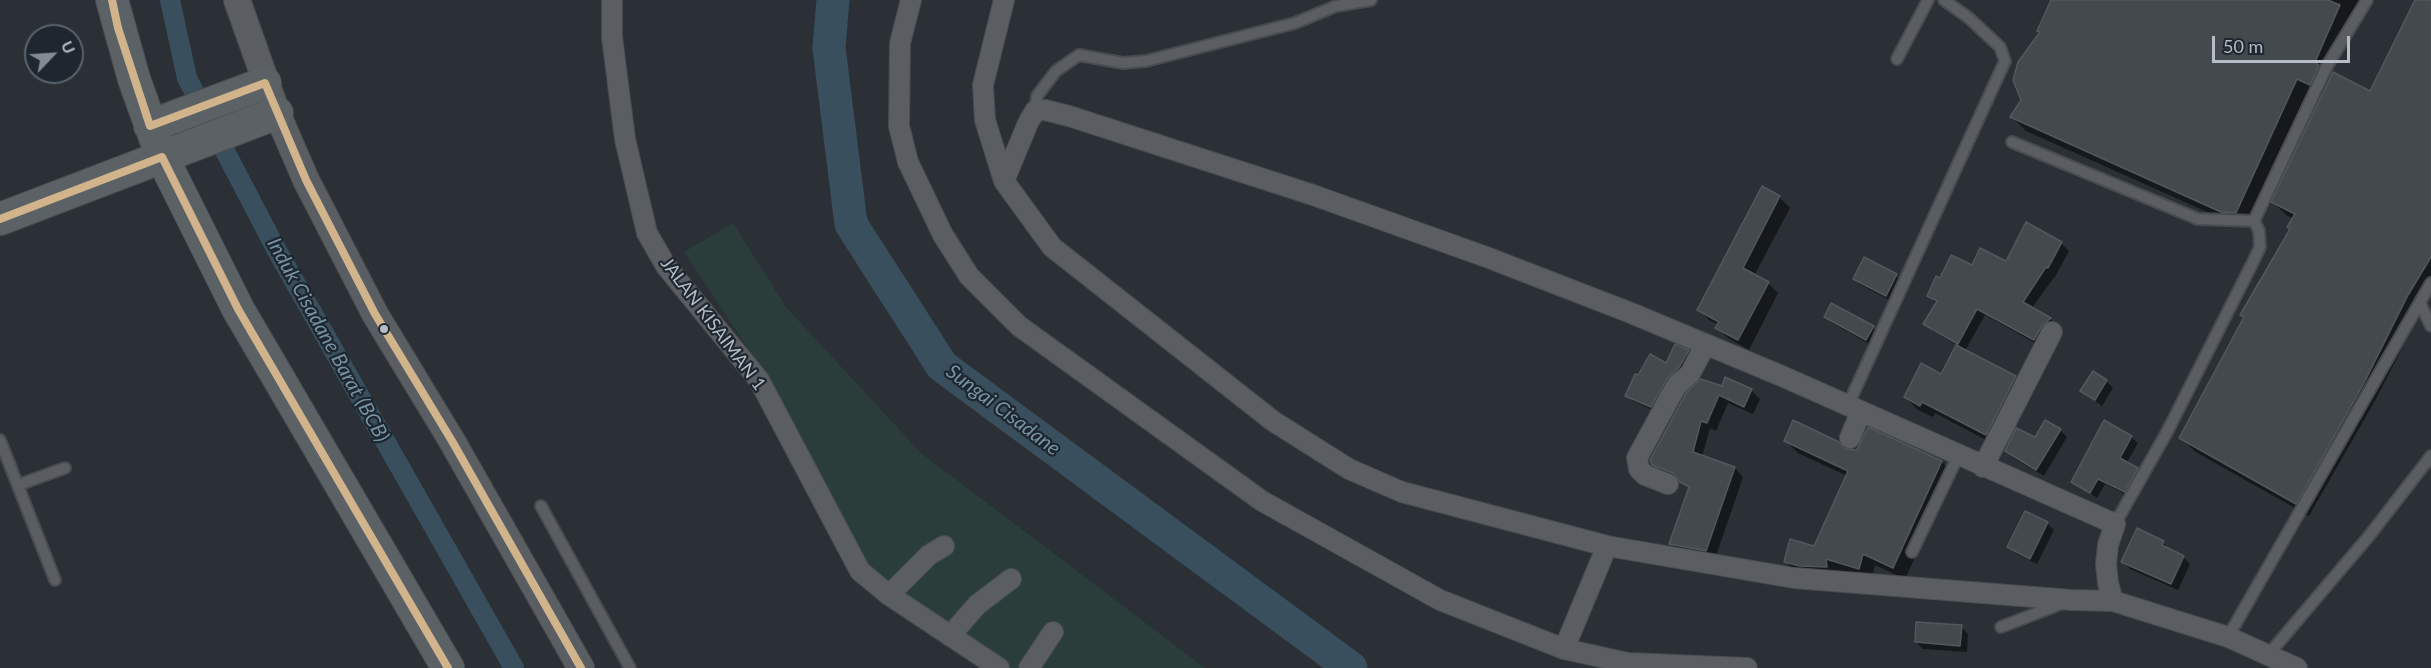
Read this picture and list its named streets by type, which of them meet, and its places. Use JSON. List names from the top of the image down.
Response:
{
  "streets": {
    "street": ["JALAN KISAIMAN 1"]
  },
  "water": ["Induk Cisadane Barat (BCB)", "Sungai Cisadane"],
  "scale_bar": "50 m",
  "north": "top right"
}
